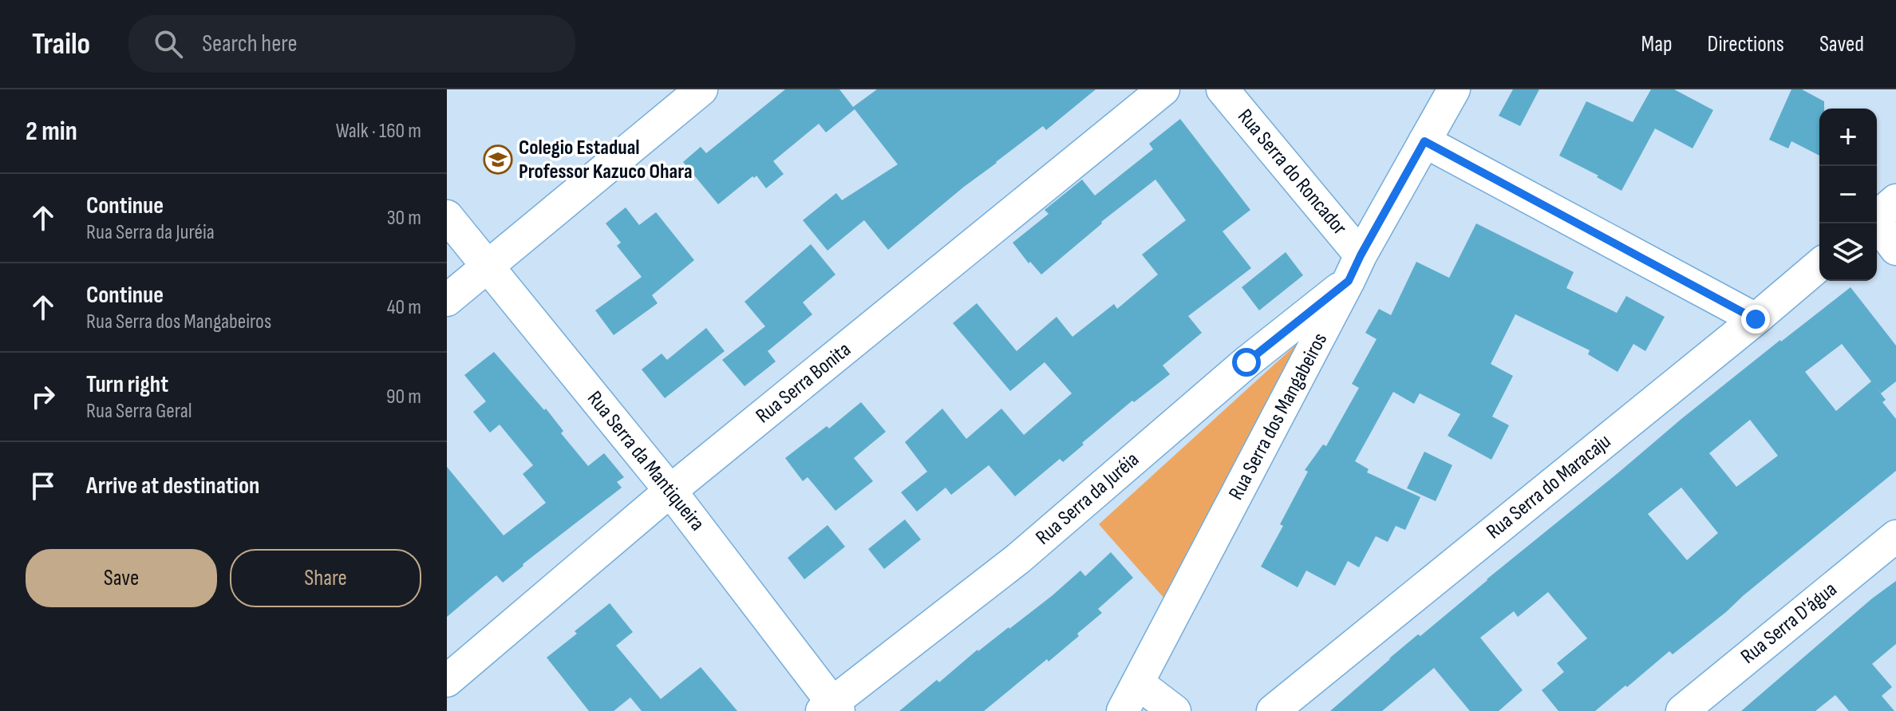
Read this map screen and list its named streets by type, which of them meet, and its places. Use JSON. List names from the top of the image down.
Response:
{
  "streets": {
    "street": [
      "Rua Serra do Roncador",
      "Rua Serra Bonita",
      "Rua Serra dos Mangabeiros",
      "Rua Serra da Mantiqueira",
      "Rua Serra do Maracaju",
      "Rua Serra da Juréia",
      "Rua Serra D'água"
    ]
  },
  "crossings": [
    ["Rua Serra do Roncador", "Rua Serra dos Mangabeiros"],
    ["Rua Serra do Roncador", "Rua Serra da Juréia"],
    ["Rua Serra Bonita", "Rua Serra da Mantiqueira"],
    ["Rua Serra dos Mangabeiros", "Rua Serra da Juréia"],
    ["Rua Serra da Mantiqueira", "Rua Serra da Juréia"]
  ],
  "places": {
    "school or university": ["Colegio Estadual Professor Kazuco Ohara"]
  },
  "page": {
    "header": "Trailo",
    "search": "Search here",
    "nav": ["Map", "Directions", "Saved"],
    "heading": ["2 min", "Walk · 160 m"],
    "map_buttons": ["+", "−"],
    "list": [
      ["Continue", "Rua Serra da Juréia", "30 m"],
      ["Continue", "Rua Serra dos Mangabeiros", "40 m"],
      ["Turn right", "Rua Serra Geral", "90 m"],
      "Arrive at destination"
    ],
    "buttons": ["Save", "Share"]
  }
}
